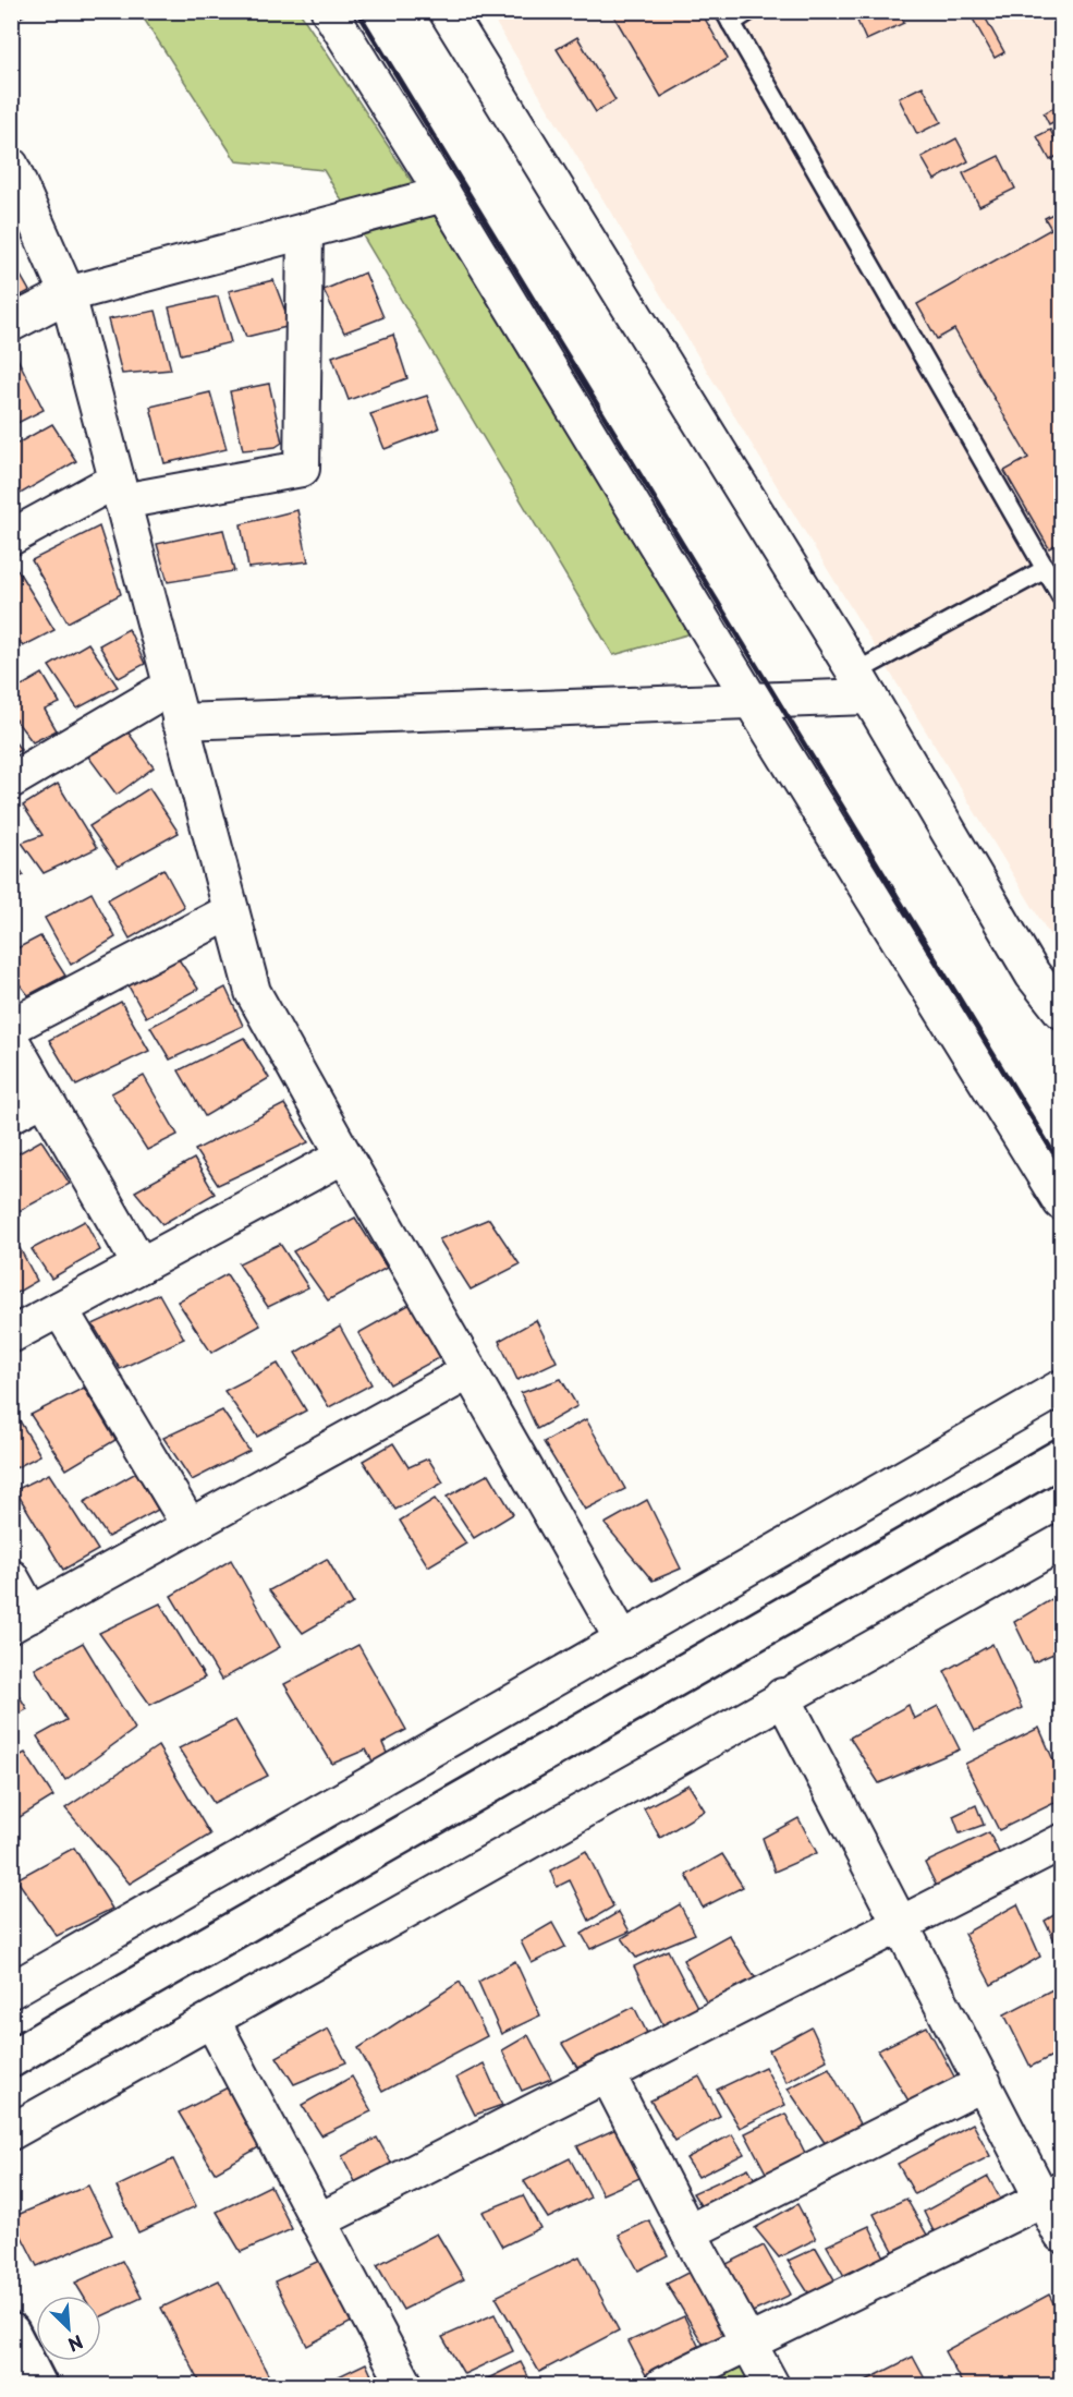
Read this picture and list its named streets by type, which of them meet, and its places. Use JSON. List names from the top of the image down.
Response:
{
  "north": "bottom right"
}
